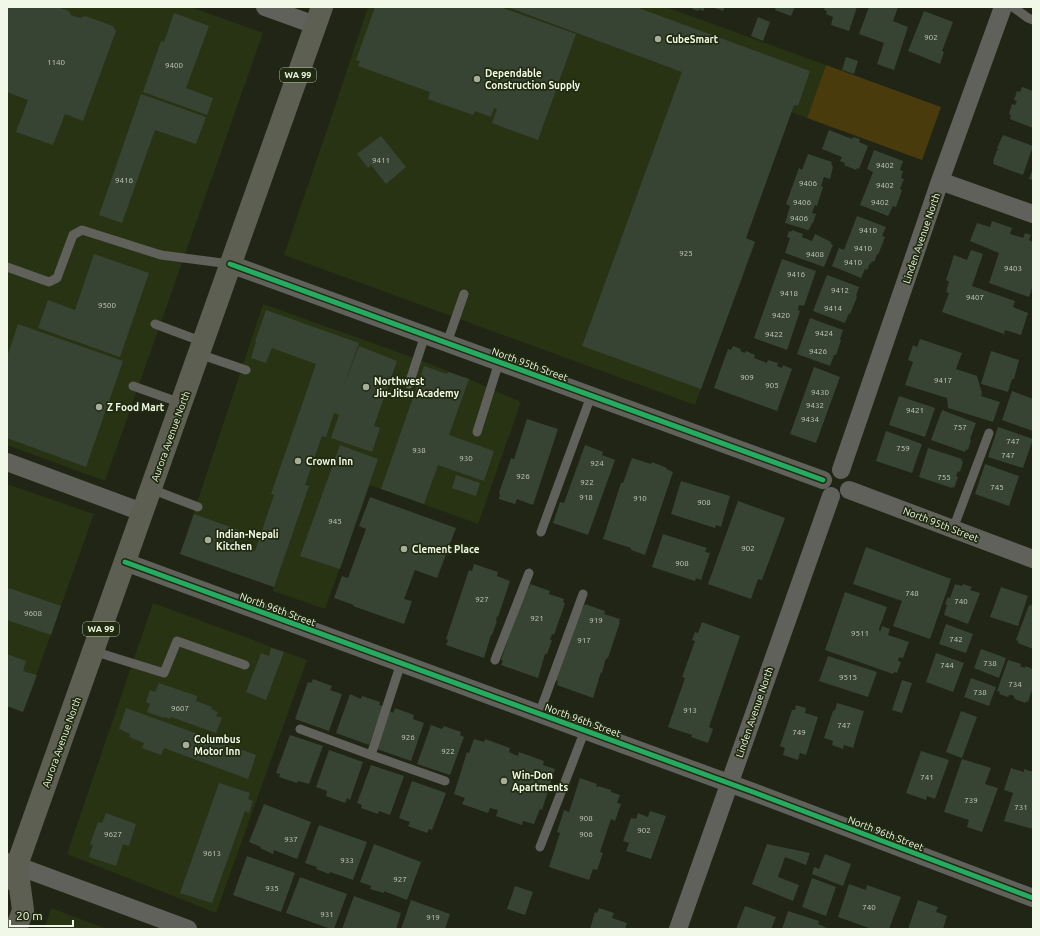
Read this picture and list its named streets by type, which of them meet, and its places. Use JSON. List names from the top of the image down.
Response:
{
  "streets": {
    "highway": ["WA 99", "Aurora Avenue North"],
    "street": ["Linden Avenue North", "North 95th Street", "North 96th Street"]
  },
  "crossings": [
    ["Linden Avenue North", "North 95th Street"],
    ["Linden Avenue North", "North 96th Street"],
    ["North 95th Street", "Aurora Avenue North"],
    ["Aurora Avenue North", "North 96th Street"]
  ],
  "places": [
    "CubeSmart",
    "Dependable Construction Supply",
    "Northwest Jiu-Jitsu Academy",
    "Z Food Mart",
    "Crown Inn",
    "Indian-Nepali Kitchen",
    "Clement Place",
    "Columbus Motor Inn",
    "Win-Don Apartments"
  ],
  "house_numbers": [
    "902",
    "1140",
    "9400",
    "9411",
    "9402",
    "9416",
    "9406",
    "9402",
    "9406",
    "9402",
    "9406",
    "9410",
    "9410",
    "925",
    "9408",
    "9410",
    "9403",
    "9416",
    "9412",
    "9418",
    "9407",
    "9500",
    "9414",
    "9420",
    "9424",
    "9422",
    "9426",
    "909",
    "9417",
    "905",
    "9430",
    "9432",
    "9421",
    "9434",
    "757",
    "747",
    "759",
    "938",
    "747",
    "930",
    "924",
    "926",
    "755",
    "922",
    "745",
    "918",
    "910",
    "908",
    "945",
    "902",
    "908",
    "748",
    "927",
    "740",
    "9608",
    "921",
    "919",
    "9511",
    "742",
    "917",
    "738",
    "744",
    "9515",
    "734",
    "738",
    "9607",
    "913",
    "747",
    "749",
    "926",
    "922",
    "741",
    "739",
    "731",
    "908",
    "902",
    "9627",
    "906",
    "937",
    "9613",
    "933",
    "927",
    "935",
    "740",
    "931",
    "919"
  ],
  "scale_bar": "20 m"
}
